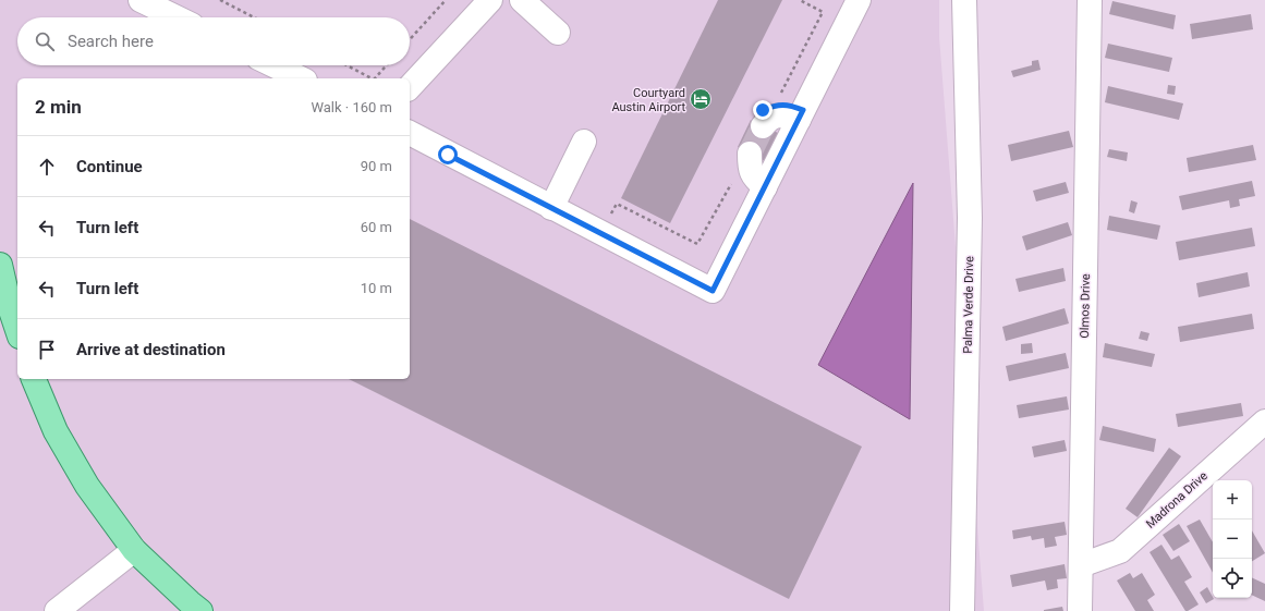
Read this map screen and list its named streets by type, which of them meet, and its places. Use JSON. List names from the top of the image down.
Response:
{
  "streets": {
    "street": ["Palma Verde Drive", "Olmos Drive", "Madrona Drive"]
  },
  "crossings": [
    ["Olmos Drive", "Madrona Drive"]
  ],
  "places": {
    "hotel": ["Courtyard Austin Airport"]
  },
  "page": {
    "search": "Search here",
    "heading": ["2 min", "Walk · 160 m"],
    "list": [
      ["Continue", "90 m"],
      ["Turn left", "60 m"],
      ["Turn left", "10 m"],
      "Arrive at destination"
    ],
    "map_buttons": ["+", "−"]
  }
}
